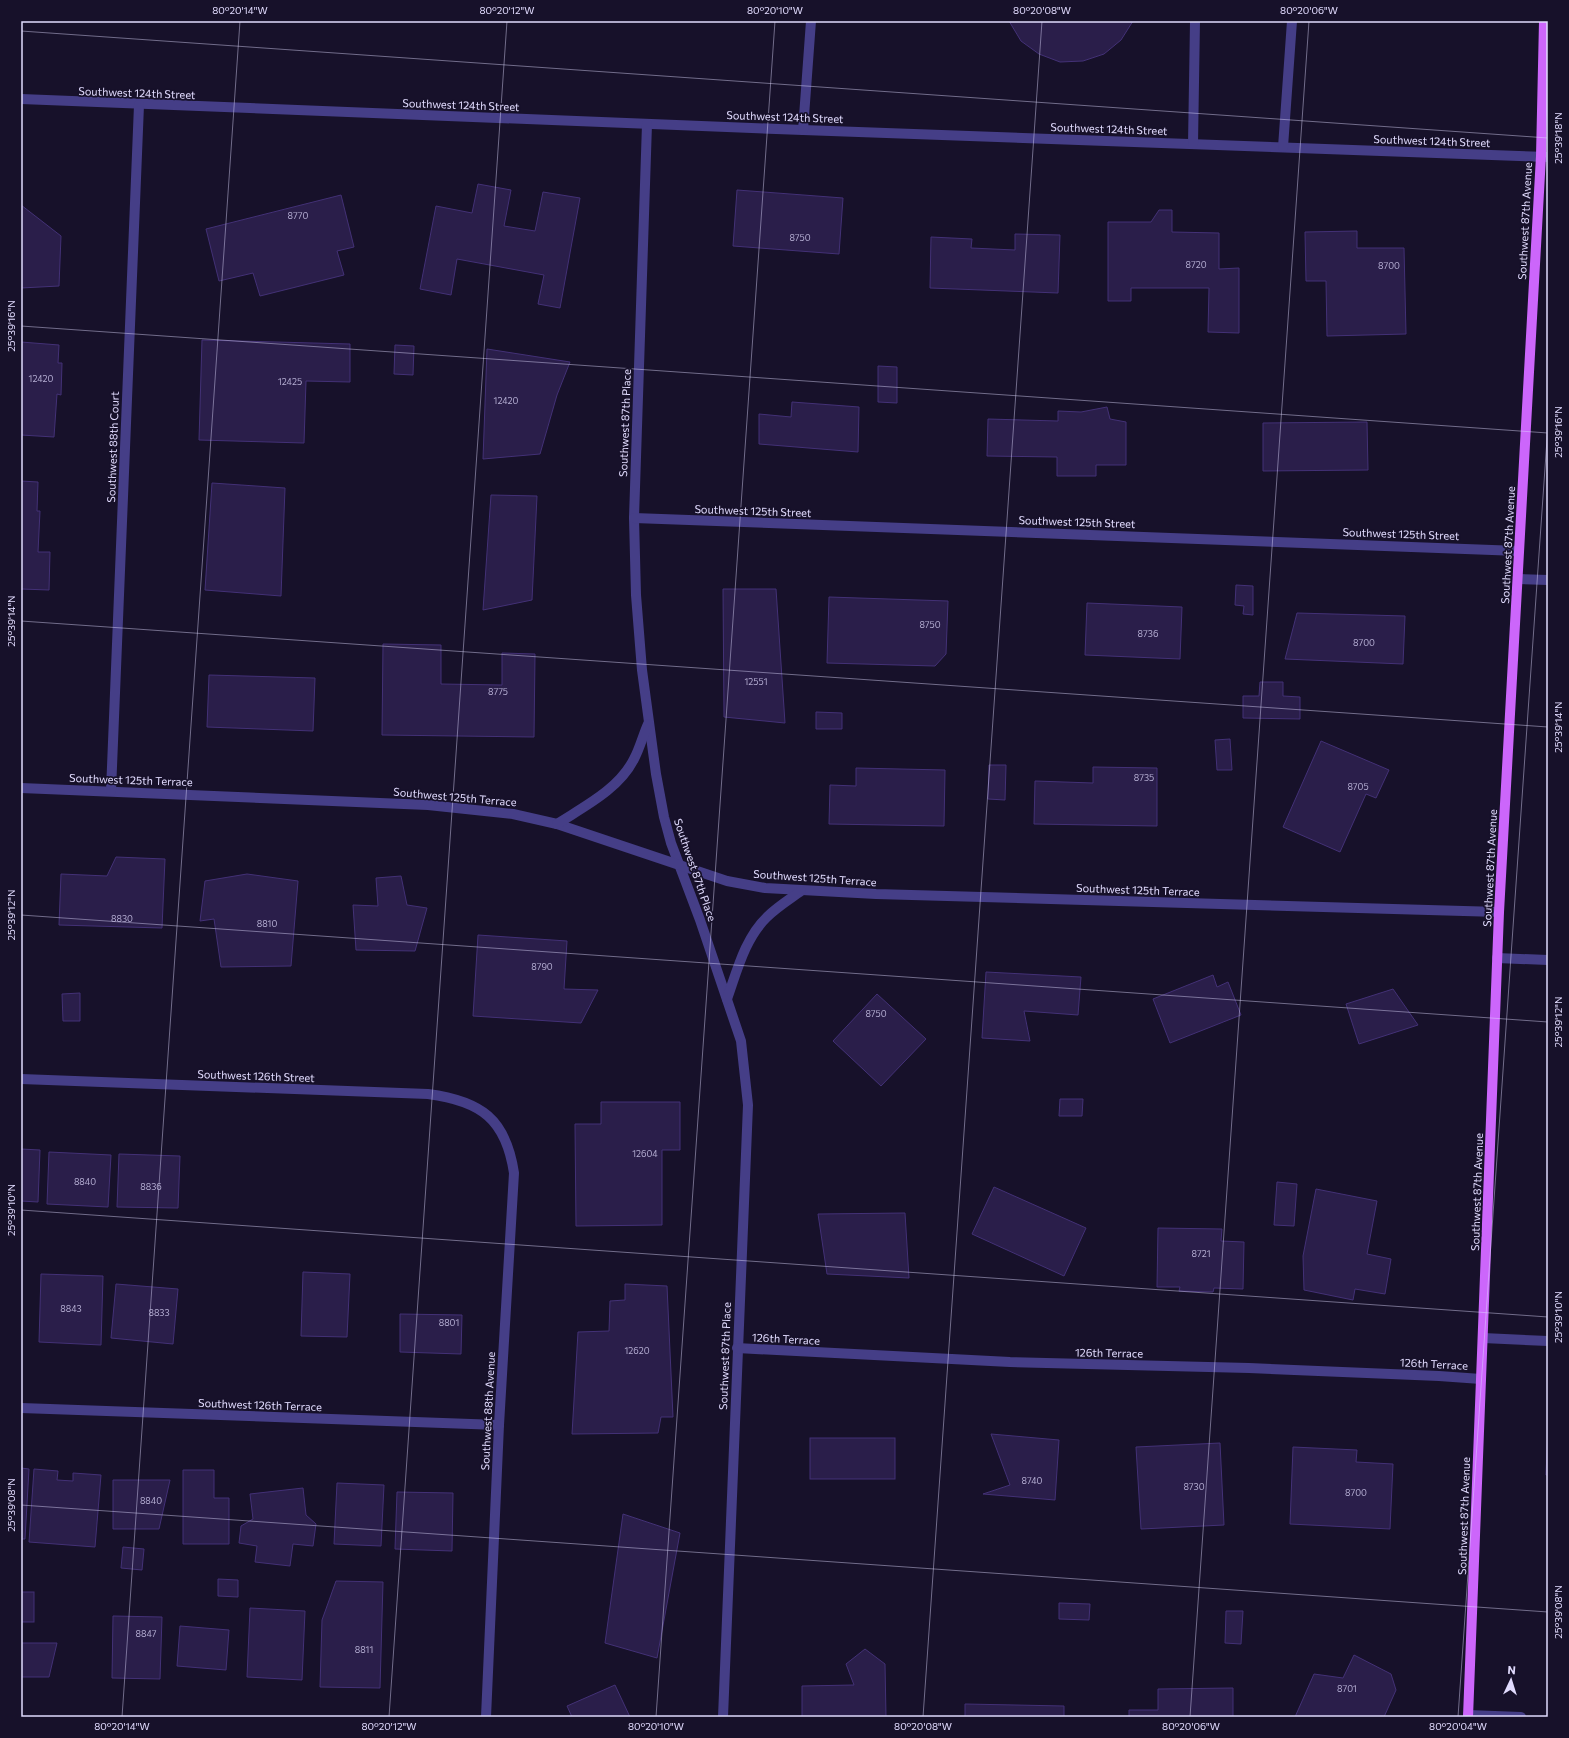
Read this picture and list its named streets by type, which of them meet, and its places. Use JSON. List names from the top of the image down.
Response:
{
  "streets": {
    "main road": ["Southwest 87th Avenue"],
    "street": [
      "Southwest 124th Street",
      "Southwest 87th Place",
      "Southwest 88th Court",
      "Southwest 125th Street",
      "Southwest 125th Terrace",
      "Southwest 126th Street",
      "126th Terrace",
      "Southwest 126th Terrace",
      "Southwest 88th Avenue"
    ]
  },
  "crossings": [
    ["Southwest 124th Street", "Southwest 87th Avenue"],
    ["Southwest 124th Street", "Southwest 87th Place"],
    ["Southwest 124th Street", "Southwest 88th Court"],
    ["Southwest 87th Avenue", "Southwest 125th Street"],
    ["Southwest 87th Avenue", "Southwest 125th Terrace"],
    ["Southwest 87th Avenue", "126th Terrace"],
    ["Southwest 87th Place", "Southwest 125th Street"],
    ["Southwest 87th Place", "Southwest 125th Terrace"],
    ["Southwest 87th Place", "126th Terrace"],
    ["Southwest 88th Court", "Southwest 125th Terrace"],
    ["Southwest 126th Street", "Southwest 88th Avenue"],
    ["Southwest 126th Terrace", "Southwest 88th Avenue"]
  ],
  "house_numbers": [
    "8770",
    "8750",
    "8720",
    "8700",
    "12420",
    "12425",
    "12420",
    "8750",
    "8736",
    "8700",
    "12551",
    "8775",
    "8735",
    "8705",
    "8830",
    "8810",
    "8790",
    "8750",
    "12604",
    "8840",
    "8836",
    "8721",
    "8843",
    "8833",
    "8801",
    "12620",
    "8740",
    "8730",
    "8700",
    "8840",
    "8847",
    "8811",
    "8701"
  ],
  "north": "top",
  "coordinates": [
    "80°20'14\"W",
    "80°20'12\"W",
    "80°20'10\"W",
    "80°20'08\"W",
    "80°20'06\"W",
    "25°39'18\"N",
    "25°39'16\"N",
    "25°39'14\"N",
    "25°39'12\"N",
    "25°39'10\"N",
    "25°39'08\"N",
    "80°20'04\"W"
  ]
}
